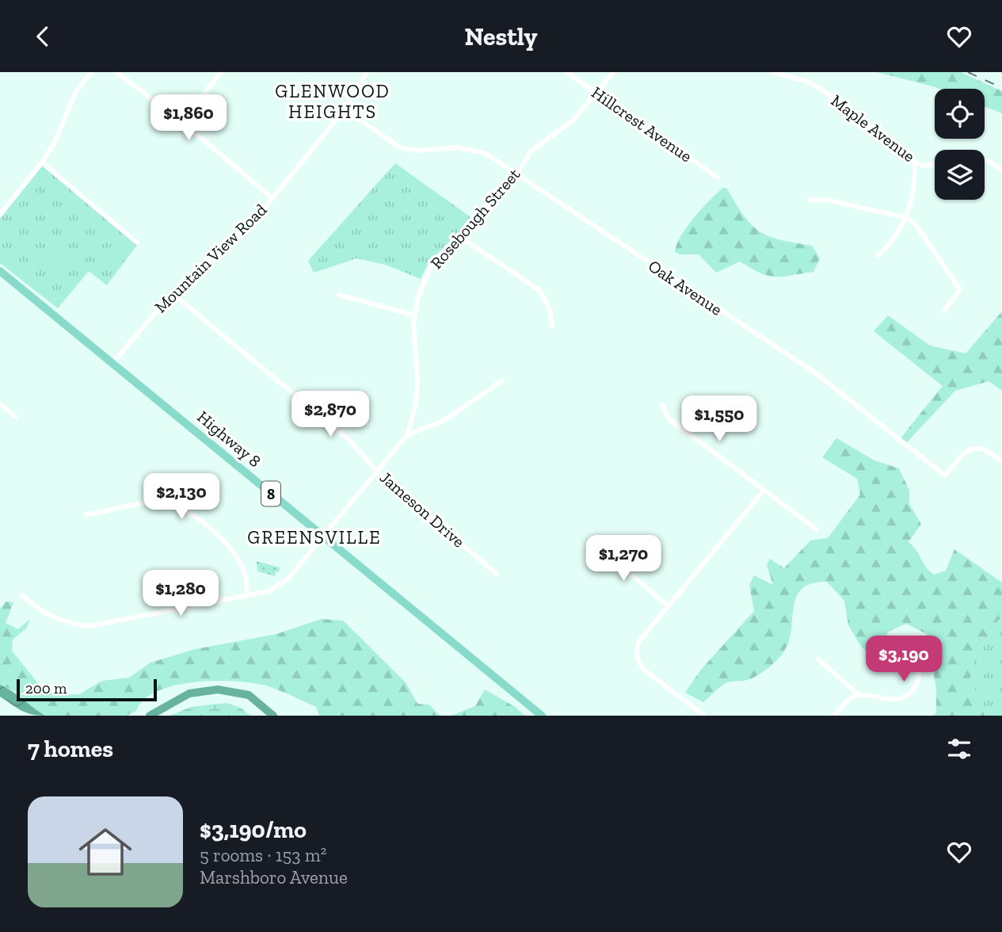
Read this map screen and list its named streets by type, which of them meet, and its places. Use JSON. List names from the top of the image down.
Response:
{
  "streets": {
    "main road": ["Highway 8", "8"],
    "street": [
      "Hillcrest Avenue",
      "Maple Avenue",
      "Rosebough Street",
      "Mountain View Road",
      "Oak Avenue",
      "Jameson Drive"
    ]
  },
  "crossings": [
    ["Hillcrest Avenue", "Rosebough Street"],
    ["Rosebough Street", "Oak Avenue"],
    ["Rosebough Street", "Highway 8"],
    ["Rosebough Street", "Jameson Drive"],
    ["Mountain View Road", "Oak Avenue"],
    ["Mountain View Road", "Highway 8"],
    ["Mountain View Road", "Jameson Drive"]
  ],
  "districts": ["GLENWOOD HEIGHTS", "GREENSVILLE"],
  "scale_bar": "200 m",
  "page": {
    "header": "Nestly",
    "price": [
      "$1,860",
      "$2,870",
      "$1,550",
      "$2,130",
      "$1,270",
      "$1,280",
      "$3,190"
    ],
    "scale": "200 m",
    "heading": "7 homes",
    "list": [
      {
        "name": "$3,190/mo",
        "note": "5 rooms · 153 m² · Marshboro Avenue"
      }
    ]
  }
}
